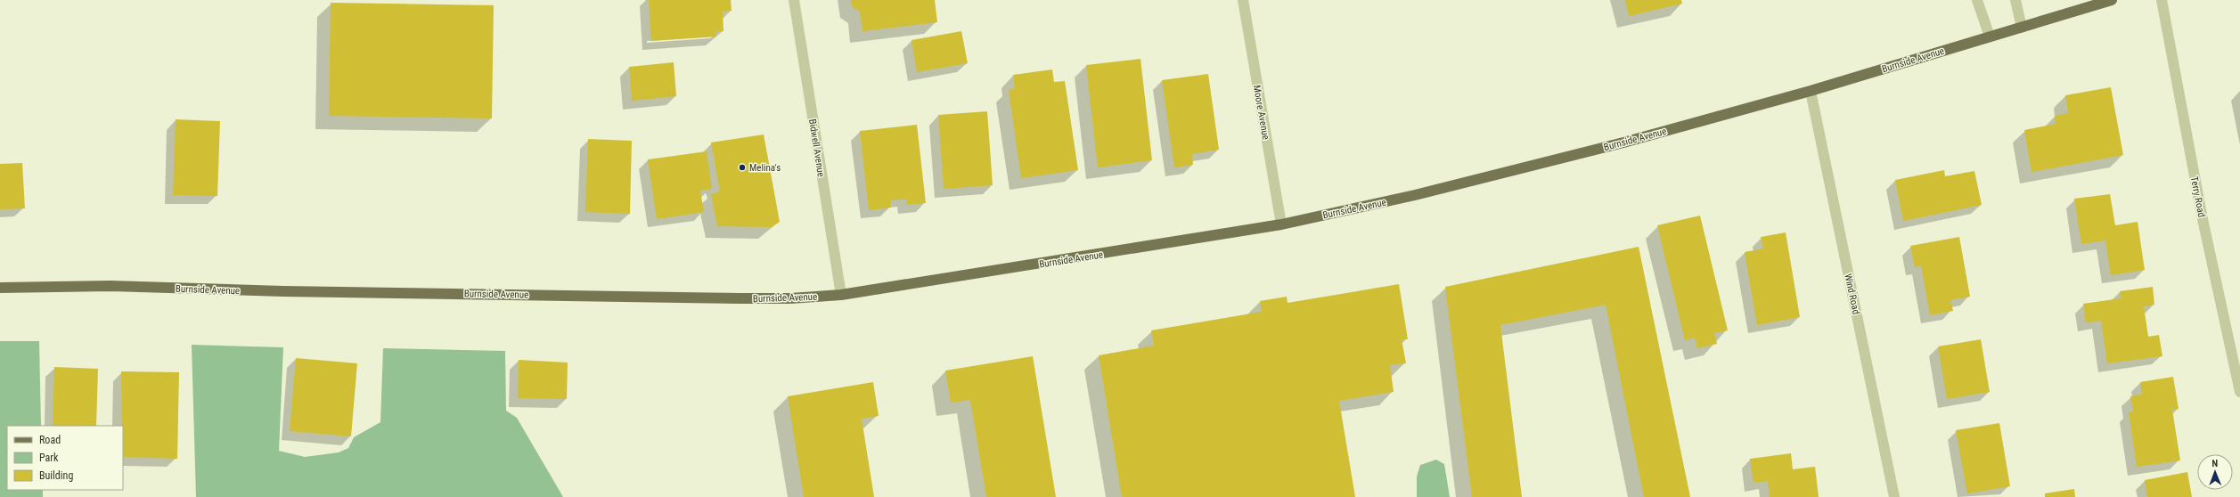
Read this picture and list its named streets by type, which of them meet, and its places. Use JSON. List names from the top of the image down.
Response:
{
  "streets": {
    "main road": ["Burnside Avenue"],
    "street": [
      "Moore Avenue",
      "Bidwell Avenue",
      "Terry Road",
      "Wind Road"
    ]
  },
  "crossings": [
    ["Burnside Avenue", "Moore Avenue"],
    ["Burnside Avenue", "Bidwell Avenue"],
    ["Burnside Avenue", "Wind Road"]
  ],
  "places": ["Melina's"],
  "legend": ["Road", "Park", "Building"],
  "north": "top"
}
